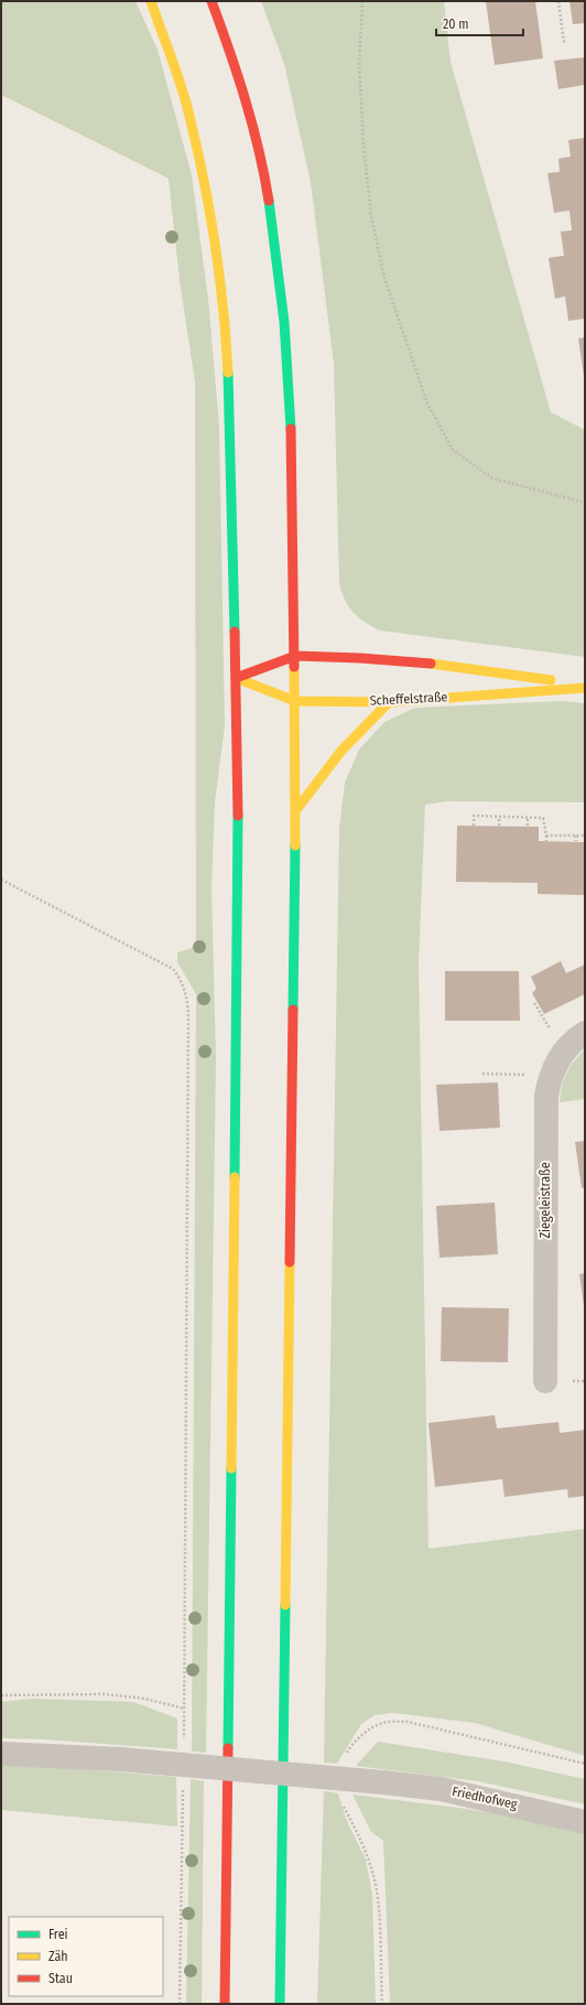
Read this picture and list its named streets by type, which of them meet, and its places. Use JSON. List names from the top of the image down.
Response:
{
  "streets": {
    "main road": ["Scheffelstraße"],
    "street": ["Ziegeleistraße", "Friedhofweg"]
  },
  "legend": ["Frei", "Zäh", "Stau"],
  "scale_bar": "20 m"
}
